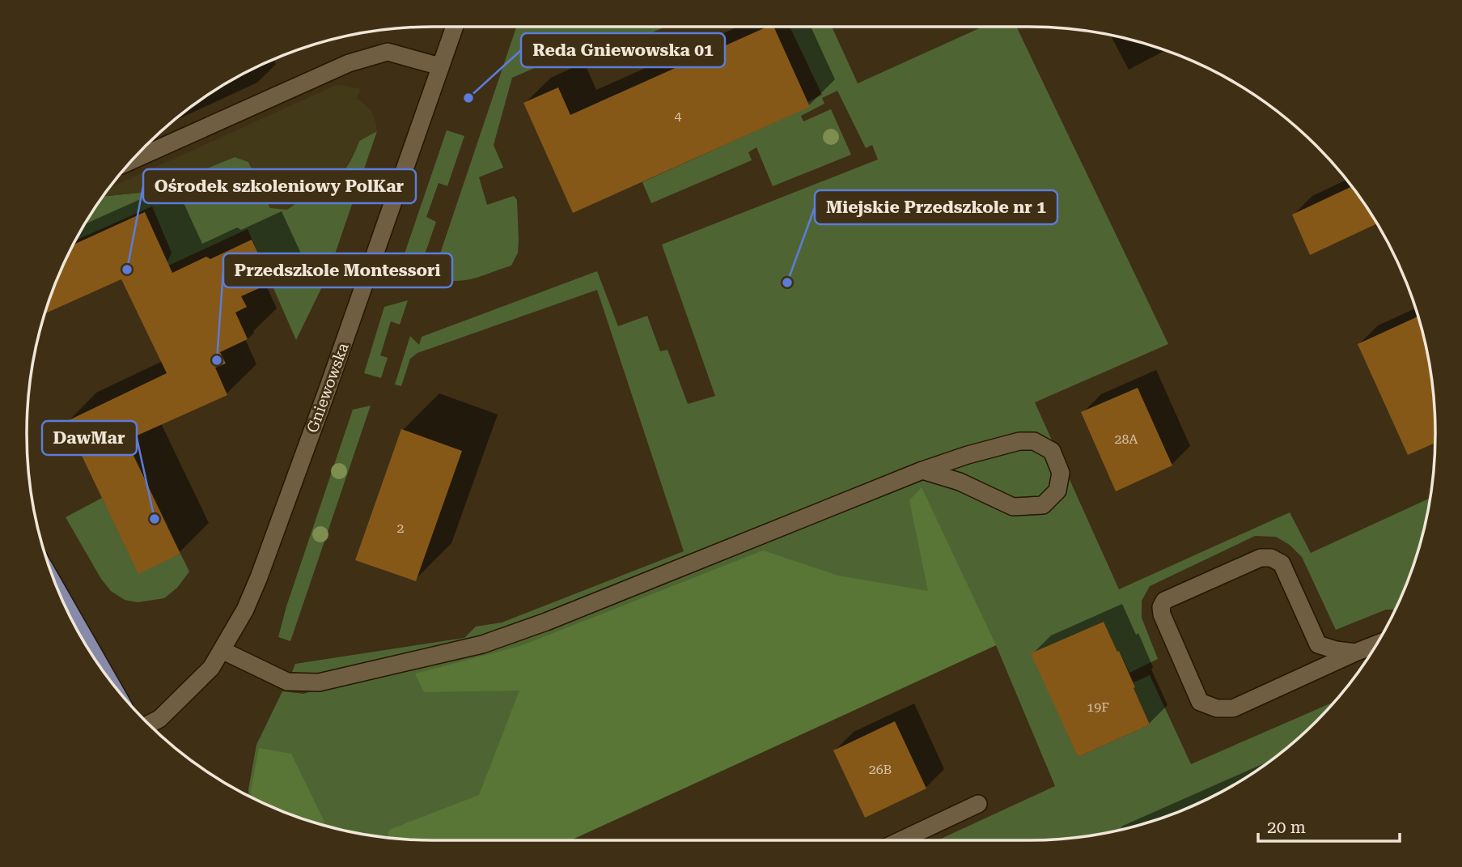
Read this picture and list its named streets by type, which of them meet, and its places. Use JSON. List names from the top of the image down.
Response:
{
  "streets": {
    "street": ["Gniewowska"]
  },
  "places": [
    "Reda Gniewowska 01",
    "Ośrodek szkoleniowy PolKar",
    "Miejskie Przedszkole nr 1",
    "Przedszkole Montessori",
    "DawMar"
  ],
  "house_numbers": [
    "4",
    "28A",
    "2",
    "19F",
    "26B"
  ],
  "scale_bar": "20 m"
}
